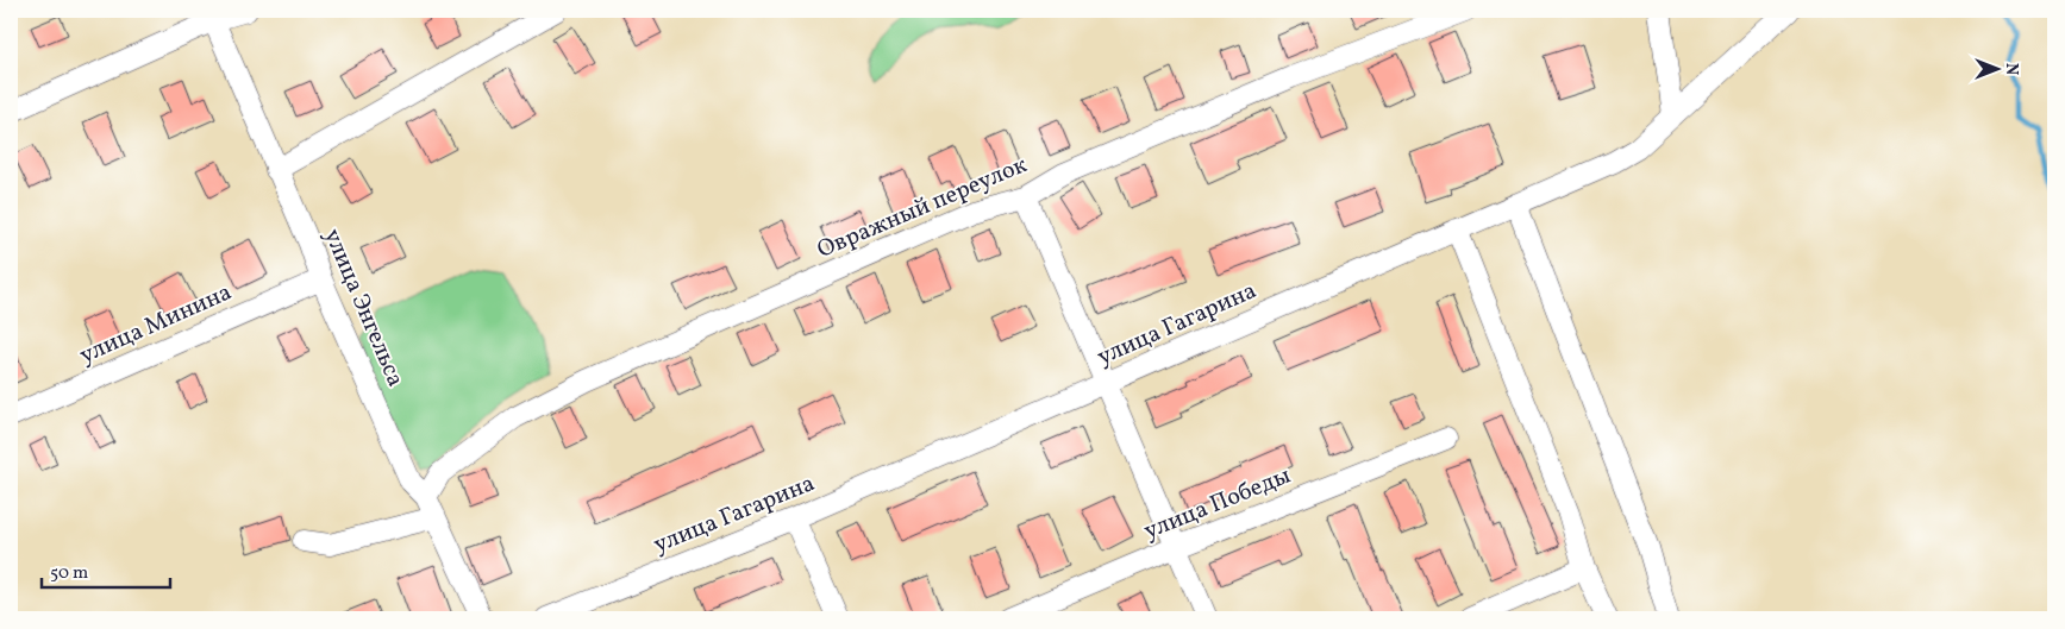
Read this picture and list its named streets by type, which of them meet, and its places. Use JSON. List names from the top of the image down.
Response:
{
  "streets": {
    "street": [
      "Овражный переулок",
      "улица Энгельса",
      "улица Минина",
      "улица Гагарина",
      "улица Победы"
    ]
  },
  "crossings": [
    ["Овражный переулок", "улица Энгельса"],
    ["улица Энгельса", "улица Минина"]
  ],
  "scale_bar": "50 m",
  "north": "right"
}
